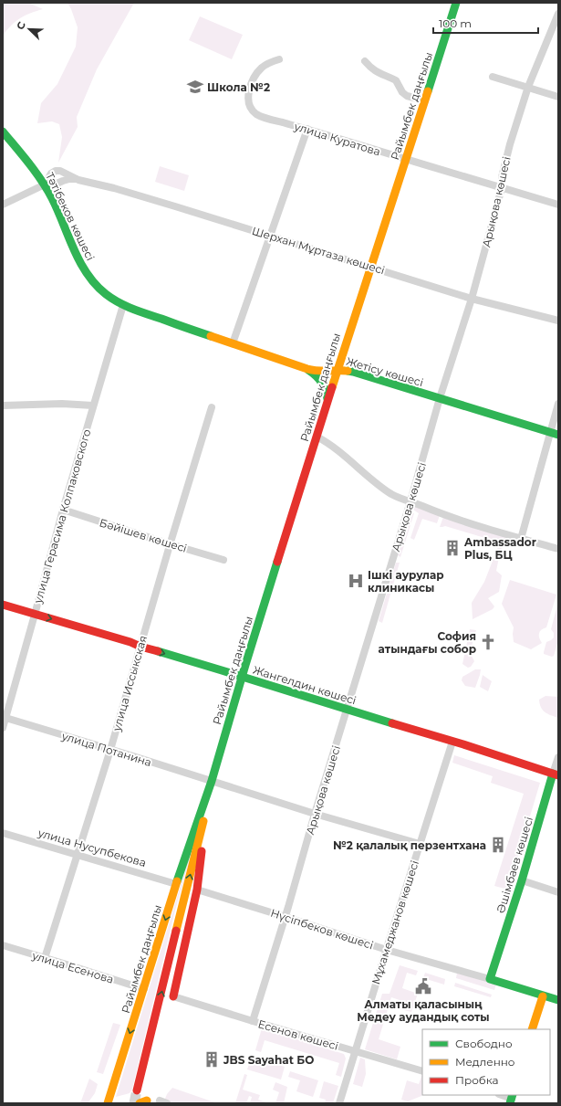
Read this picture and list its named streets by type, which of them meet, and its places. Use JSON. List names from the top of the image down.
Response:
{
  "streets": {
    "main road": [
      "Райымбек даңғылы",
      "Тәтібеков көшесі",
      "Жетісу көшесі",
      "Жангелдин көшесі",
      "Әшімбаев көшесі"
    ],
    "street": [
      "улица Куратова",
      "Арықова көшесі",
      "Шерхан Мұртаза көшесі",
      "улица Герасима Колпаковского",
      "Бәйішев көшесі",
      "улица Иссыкская",
      "улица Потанина",
      "улица Нусупбекова",
      "Мұхамеджанов көшесі",
      "Нүсіпбеков көшесі",
      "улица Есенова",
      "Есенов көшесі"
    ]
  },
  "crossings": [
    ["Райымбек даңғылы", "улица Куратова"],
    ["Райымбек даңғылы", "Шерхан Мұртаза көшесі"],
    ["Райымбек даңғылы", "Жетісу көшесі"],
    ["Райымбек даңғылы", "Жангелдин көшесі"],
    ["Райымбек даңғылы", "улица Потанина"],
    ["Райымбек даңғылы", "улица Нусупбекова"],
    ["Райымбек даңғылы", "Нүсіпбеков көшесі"],
    ["Райымбек даңғылы", "улица Есенова"],
    ["Райымбек даңғылы", "Есенов көшесі"],
    ["улица Куратова", "Арықова көшесі"],
    ["Арықова көшесі", "Шерхан Мұртаза көшесі"],
    ["Арықова көшесі", "Жетісу көшесі"],
    ["Арықова көшесі", "Жангелдин көшесі"],
    ["Арықова көшесі", "улица Потанина"],
    ["Арықова көшесі", "Нүсіпбеков көшесі"],
    ["Арықова көшесі", "Есенов көшесі"],
    ["Тәтібеков көшесі", "Шерхан Мұртаза көшесі"],
    ["Тәтібеков көшесі", "Жетісу көшесі"],
    ["Тәтібеков көшесі", "улица Герасима Колпаковского"],
    ["Жетісу көшесі", "улица Герасима Колпаковского"],
    ["улица Герасима Колпаковского", "Бәйішев көшесі"],
    ["улица Герасима Колпаковского", "Жангелдин көшесі"],
    ["улица Герасима Колпаковского", "улица Потанина"],
    ["Бәйішев көшесі", "улица Иссыкская"],
    ["улица Иссыкская", "Жангелдин көшесі"],
    ["улица Иссыкская", "улица Потанина"],
    ["улица Иссыкская", "улица Нусупбекова"],
    ["улица Иссыкская", "улица Есенова"],
    ["Жангелдин көшесі", "Әшімбаев көшесі"],
    ["Жангелдин көшесі", "Мұхамеджанов көшесі"],
    ["улица Потанина", "Мұхамеджанов көшесі"],
    ["Әшімбаев көшесі", "Нүсіпбеков көшесі"],
    ["Мұхамеджанов көшесі", "Нүсіпбеков көшесі"],
    ["Мұхамеджанов көшесі", "Есенов көшесі"]
  ],
  "one_way": ["Жангелдин көшесі"],
  "places": {
    "school or university": ["Школа №2"],
    "building": ["Ambassador Plus, БЦ", "№2 қалалық перзентхана", "JBS Sayahat БО"],
    "hospital": ["Ішкі аурулар клиникасы"],
    "church": ["София атындағы собор"],
    "public building": ["Алматы қаласының Медеу аудандық соты"]
  },
  "legend": ["Свободно", "Медленно", "Пробка"],
  "scale_bar": "100 m",
  "north": "top left"
}
